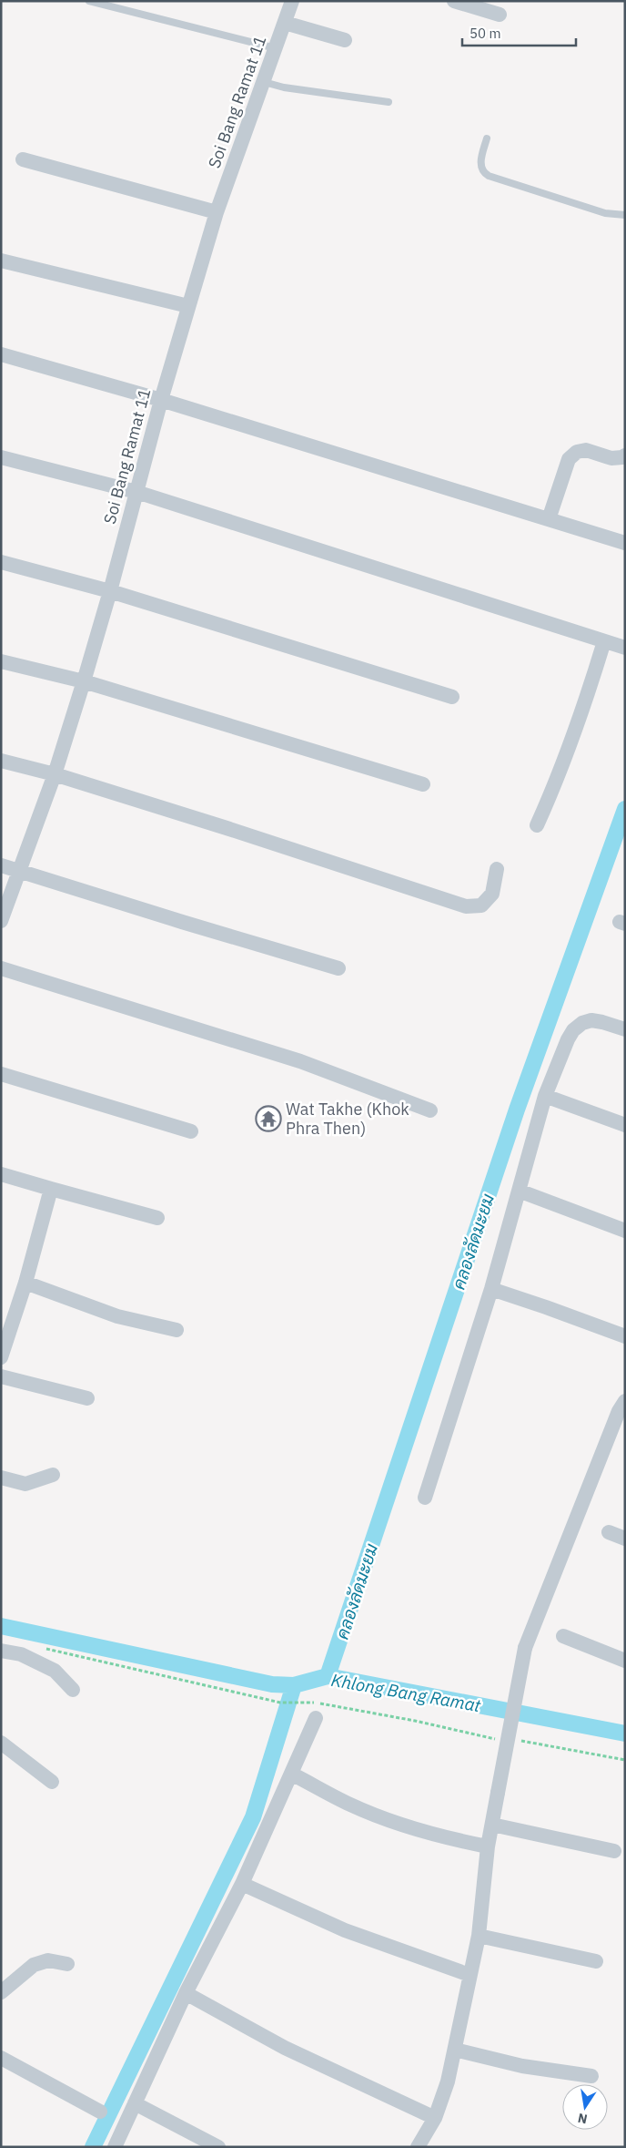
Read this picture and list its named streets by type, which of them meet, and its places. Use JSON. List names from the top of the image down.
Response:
{
  "streets": {
    "street": ["Soi Bang Ramat 11"]
  },
  "water": ["คลองลัดมะยม", "Khlong Bang Ramat"],
  "places": {
    "temple": ["Wat Takhe (Khok Phra Then)"]
  },
  "scale_bar": "50 m",
  "north": "bottom"
}
